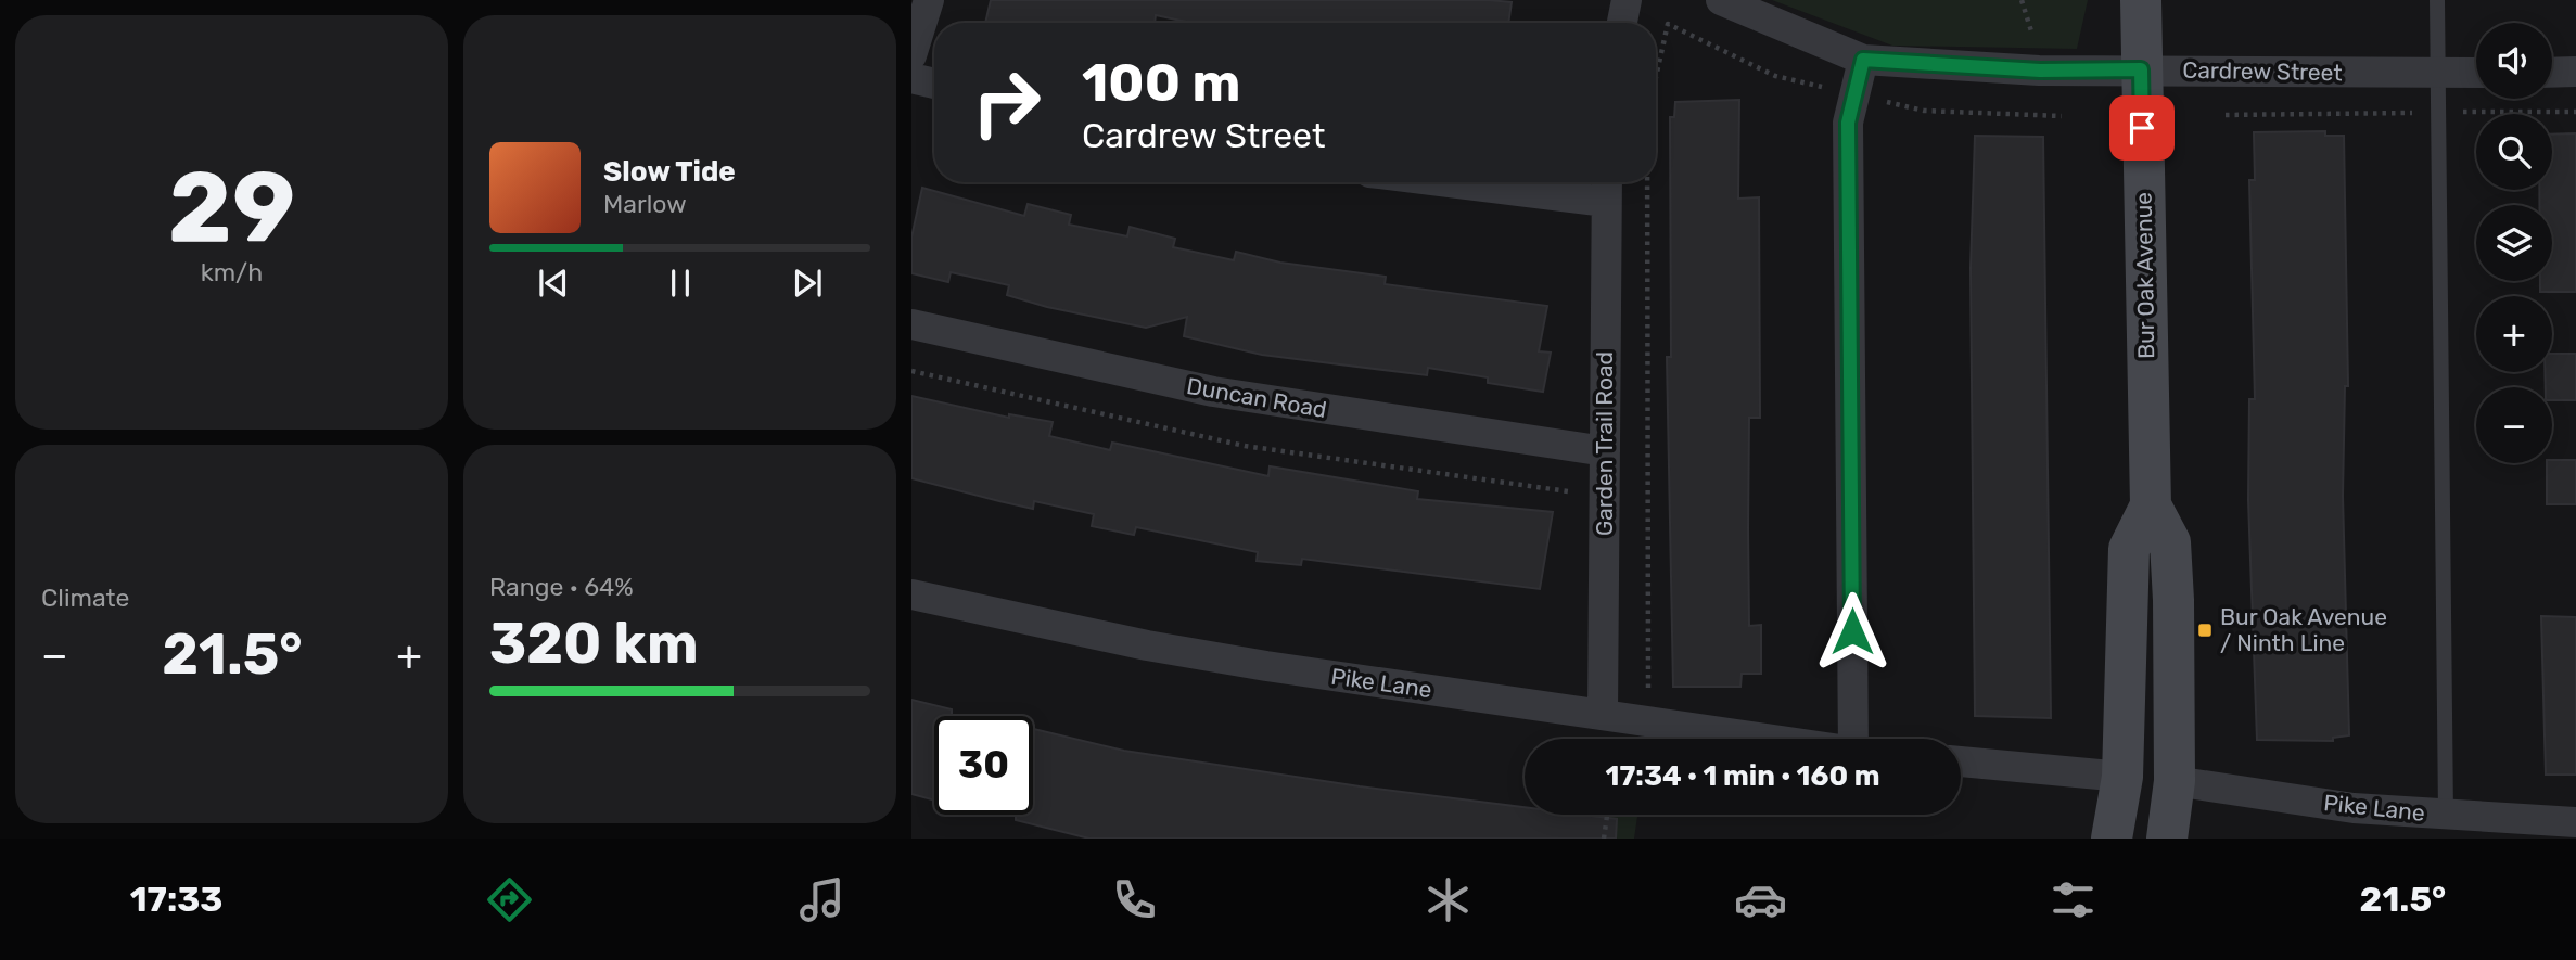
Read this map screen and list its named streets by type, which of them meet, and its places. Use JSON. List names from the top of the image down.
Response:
{
  "streets": {
    "street": [
      "Cardrew Street",
      "Bur Oak Avenue",
      "Duncan Road",
      "Garden Trail Road",
      "Pike Lane"
    ]
  },
  "crossings": [
    ["Cardrew Street", "Bur Oak Avenue"],
    ["Bur Oak Avenue", "Pike Lane"],
    ["Duncan Road", "Garden Trail Road"],
    ["Garden Trail Road", "Pike Lane"]
  ],
  "places": {
    "transit": ["Bur Oak Avenue / Ninth Line"]
  },
  "page": {
    "tile": [
      ["29", "km/h"],
      "Climate",
      ["Range · 64%", "320 km"]
    ],
    "map_buttons": ["+", "−"],
    "turn": ["100 m", "Cardrew Street"],
    "song": ["Slow Tide", "Marlow"],
    "heat": ["−", "21.5°", "+"],
    "limit": "30",
    "trip": "17:34 · 1 min · 160 m",
    "tabs": ["17:33", "21.5°"]
  }
}
